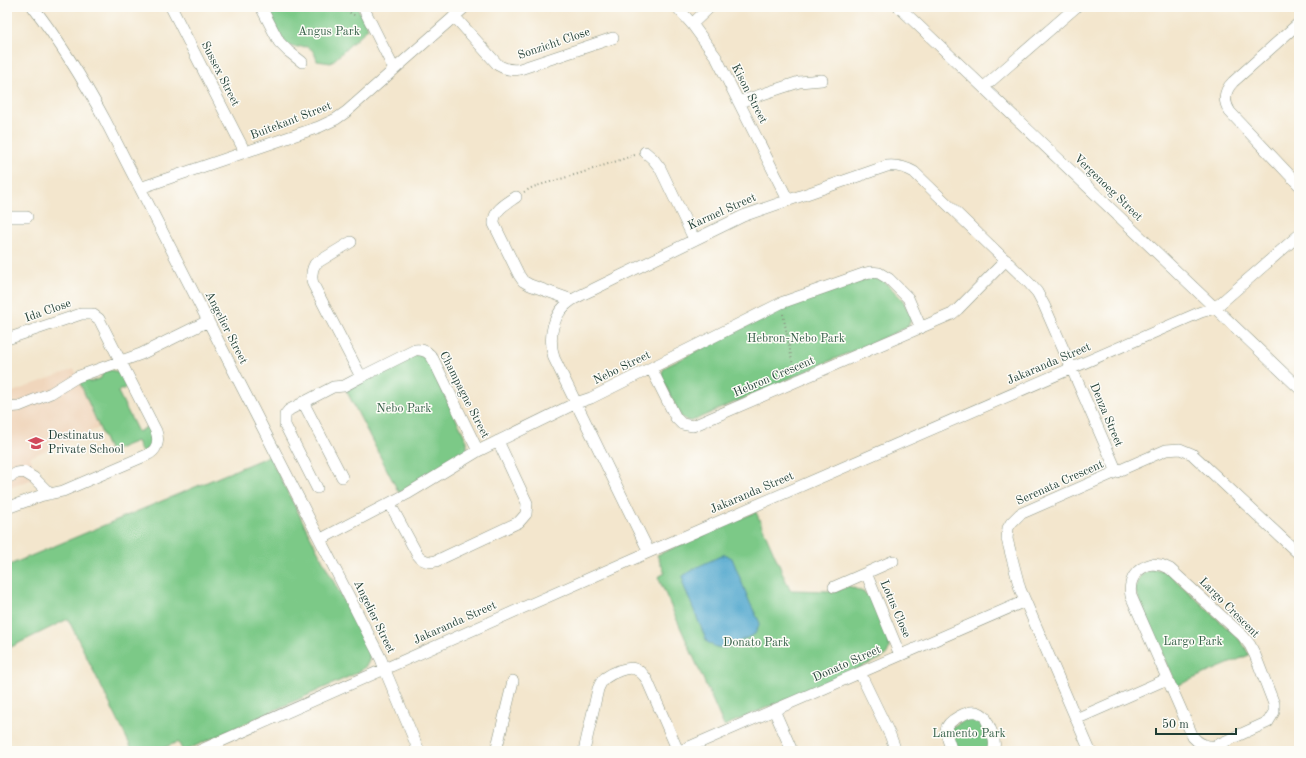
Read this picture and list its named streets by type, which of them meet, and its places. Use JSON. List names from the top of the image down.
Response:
{
  "streets": {
    "street": [
      "Sonzicht Close",
      "Sussex Street",
      "Kison Street",
      "Buitekant Street",
      "Vergenoeg Street",
      "Karmel Street",
      "Ida Close",
      "Angelier Street",
      "Jakaranda Street",
      "Nebo Street",
      "Hebron Crescent",
      "Champagne Street",
      "Denza Street",
      "Serenata Crescent",
      "Largo Crescent",
      "Lotus Close",
      "Donato Street"
    ]
  },
  "crossings": [
    ["Sonzicht Close", "Buitekant Street"],
    ["Sussex Street", "Buitekant Street"],
    ["Kison Street", "Karmel Street"],
    ["Buitekant Street", "Angelier Street"],
    ["Vergenoeg Street", "Jakaranda Street"],
    ["Karmel Street", "Jakaranda Street"],
    ["Karmel Street", "Nebo Street"],
    ["Karmel Street", "Hebron Crescent"],
    ["Karmel Street", "Denza Street"],
    ["Angelier Street", "Jakaranda Street"],
    ["Angelier Street", "Nebo Street"],
    ["Jakaranda Street", "Denza Street"],
    ["Nebo Street", "Hebron Crescent"],
    ["Nebo Street", "Champagne Street"],
    ["Denza Street", "Serenata Crescent"],
    ["Serenata Crescent", "Donato Street"],
    ["Lotus Close", "Donato Street"]
  ],
  "parks": [
    "Angus Park",
    "Hebron-Nebo Park",
    "Nebo Park",
    "Largo Park",
    "Donato Park",
    "Lamento Park"
  ],
  "places": {
    "school or university": ["Destinatus Private School"]
  },
  "scale_bar": "50 m"
}
